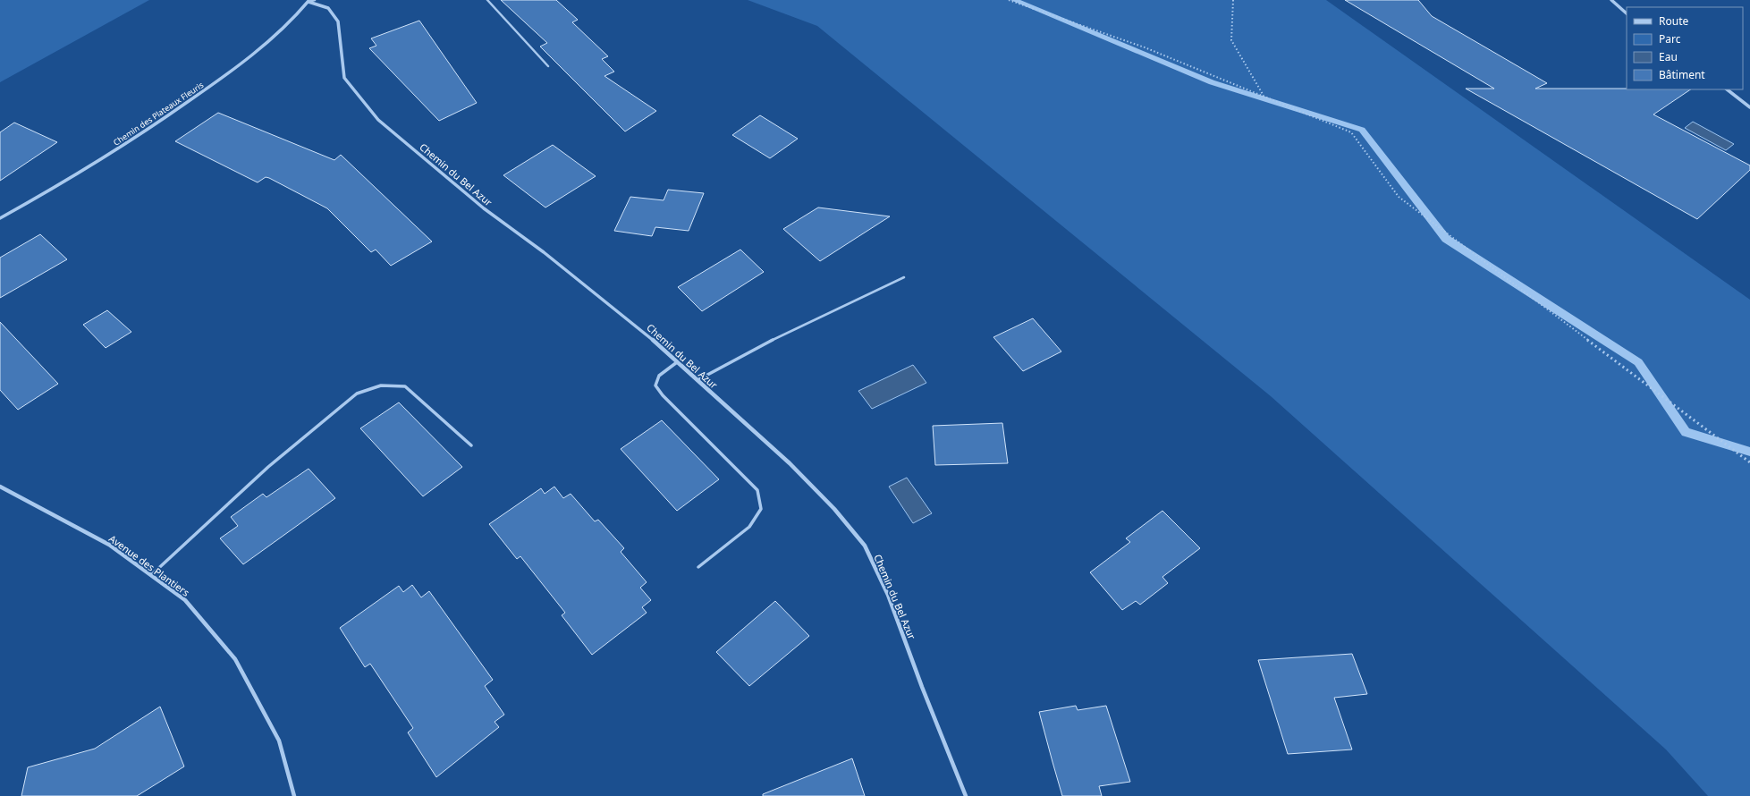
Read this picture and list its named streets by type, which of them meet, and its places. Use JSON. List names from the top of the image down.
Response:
{
  "streets": {
    "street": ["Chemin des Plateaux Fleuris", "Chemin du Bel Azur", "Avenue des Plantiers"]
  },
  "crossings": [
    ["Chemin des Plateaux Fleuris", "Chemin du Bel Azur"]
  ],
  "legend": [
    "Route",
    "Parc",
    "Eau",
    "Bâtiment"
  ]
}
